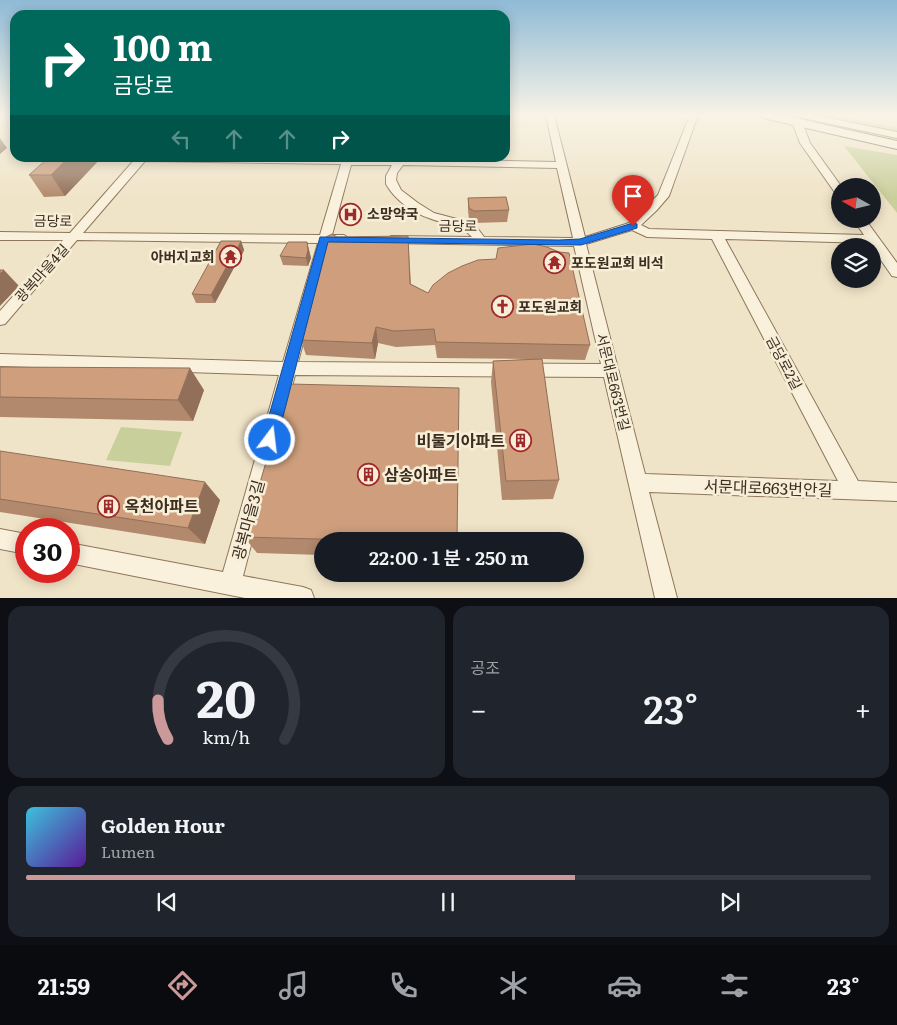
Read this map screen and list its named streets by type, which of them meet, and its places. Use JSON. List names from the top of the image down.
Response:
{
  "streets": {
    "street": [
      "금당로",
      "광복마을4길",
      "금당로2길",
      "서문대로663번길",
      "서문대로663번안길",
      "광복마을3길"
    ]
  },
  "crossings": [
    ["금당로", "광복마을4길"],
    ["금당로", "서문대로663번길"],
    ["금당로", "광복마을3길"],
    ["금당로2길", "서문대로663번안길"],
    ["서문대로663번길", "서문대로663번안길"]
  ],
  "places": {
    "hospital": ["소망약국"],
    "temple": ["아버지교회", "포도원교회 비석"],
    "church": ["포도원교회"],
    "building": ["비둘기아파트", "삼송아파트", "옥천아파트"]
  },
  "north": "left",
  "page": {
    "turn": ["100 m", "금당로"],
    "limit": "30",
    "trip": "22:00 · 1 분 · 250 m",
    "tile": "공조",
    "heat": ["−", "23°", "+"],
    "song": ["Golden Hour", "Lumen"],
    "tabs": ["21:59", "23°"],
    "gauge": ["20", "km/h"]
  }
}
